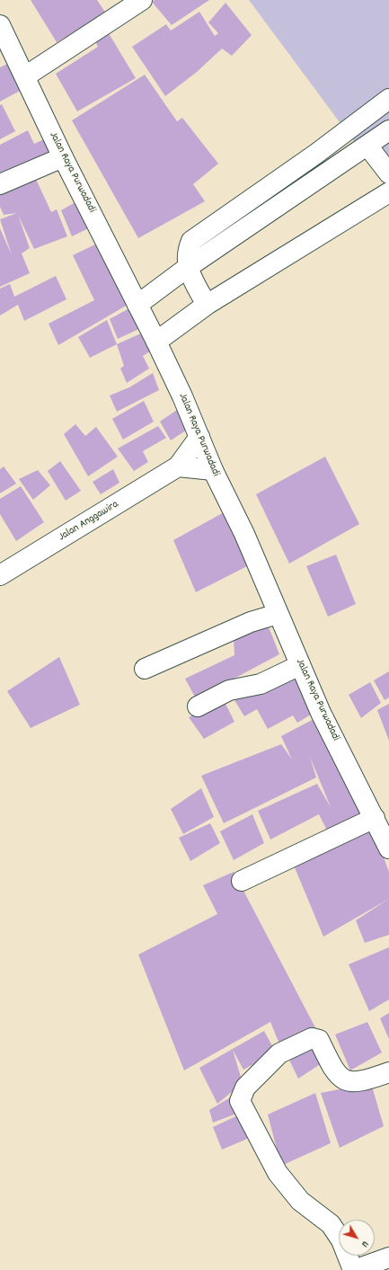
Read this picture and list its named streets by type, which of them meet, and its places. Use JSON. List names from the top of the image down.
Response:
{
  "streets": {
    "street": ["Jalan Raya Purwadadi", "Jalan Anggawira"]
  },
  "crossings": [
    ["Jalan Raya Purwadadi", "Jalan Anggawira"]
  ],
  "north": "bottom right"
}
